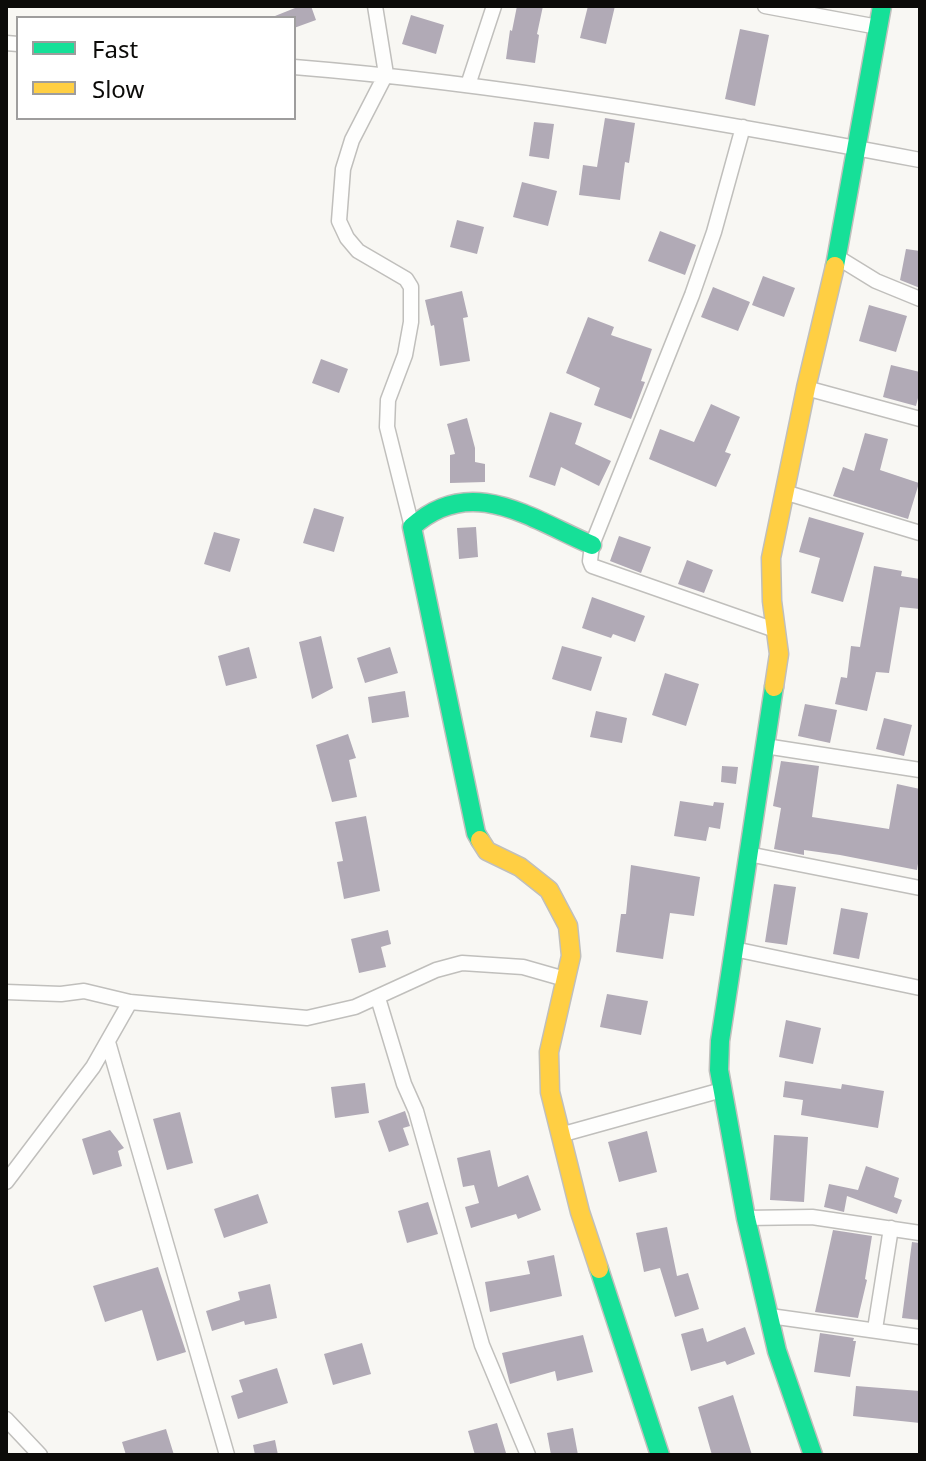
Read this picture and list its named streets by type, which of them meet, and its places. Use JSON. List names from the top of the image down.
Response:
{
  "legend": ["Fast", "Slow"]
}
